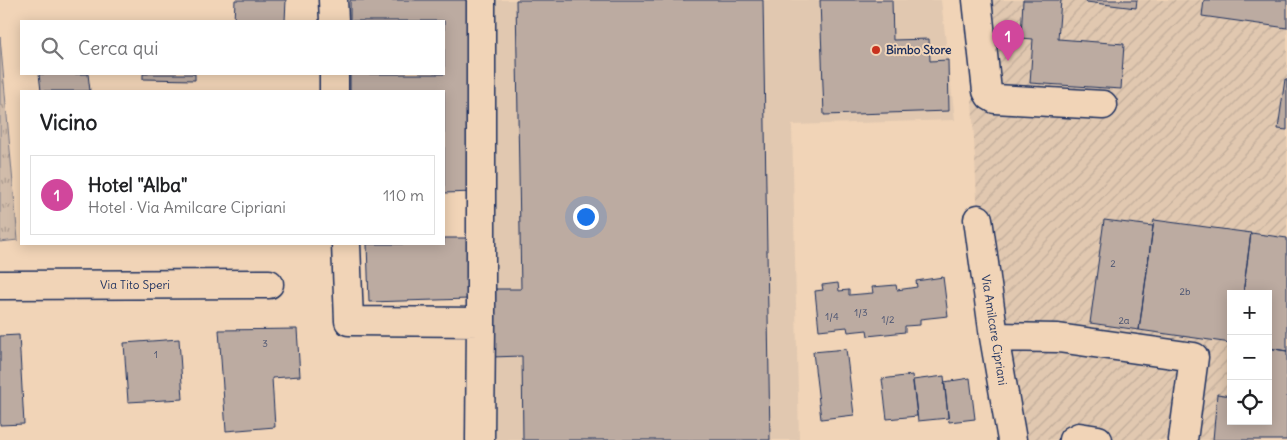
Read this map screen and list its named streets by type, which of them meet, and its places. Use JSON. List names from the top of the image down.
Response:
{
  "streets": {
    "street": ["Via Tito Speri", "Via Amilcare Cipriani"]
  },
  "places": ["Bimbo Store"],
  "house_numbers": [
    "2",
    "2b",
    "1/3",
    "1/4",
    "1/2",
    "2a",
    "3",
    "1"
  ],
  "page": {
    "pins": "1",
    "search": "Cerca qui",
    "heading": "Vicino",
    "list": [
      {
        "mark": "1",
        "name": "Hotel \"Alba\"",
        "note": "Hotel · Via Amilcare Cipriani",
        "value": "110 m"
      }
    ],
    "map_buttons": ["+", "−"]
  }
}
